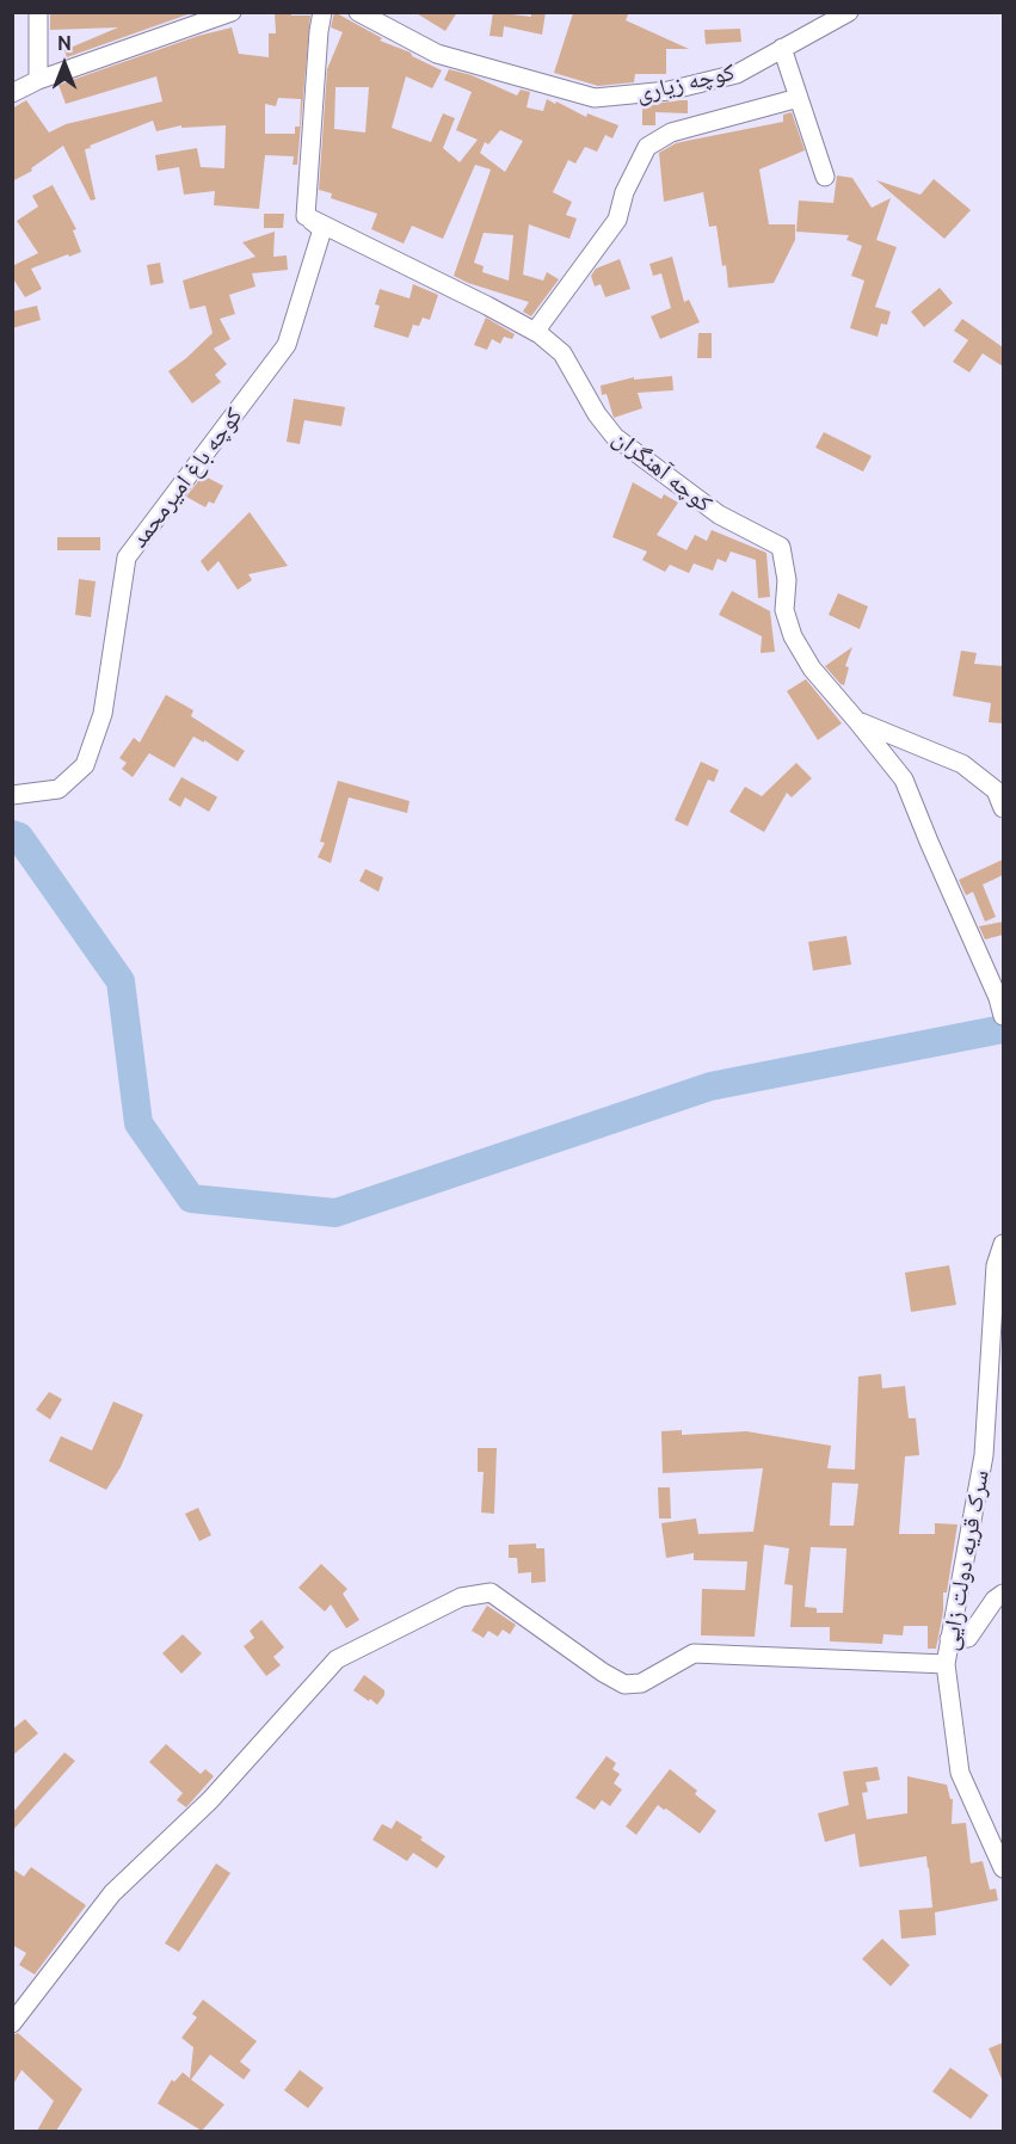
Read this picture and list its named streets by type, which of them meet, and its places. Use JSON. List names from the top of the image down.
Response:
{
  "streets": {
    "street": [
      "کوچه زیاری",
      "کوچه آهنگران",
      "کوچه باغ امیرمحمد",
      "سرک قریه دولت زایی"
    ]
  },
  "crossings": [
    ["کوچه آهنگران", "کوچه باغ امیرمحمد"]
  ],
  "north": "top"
}
